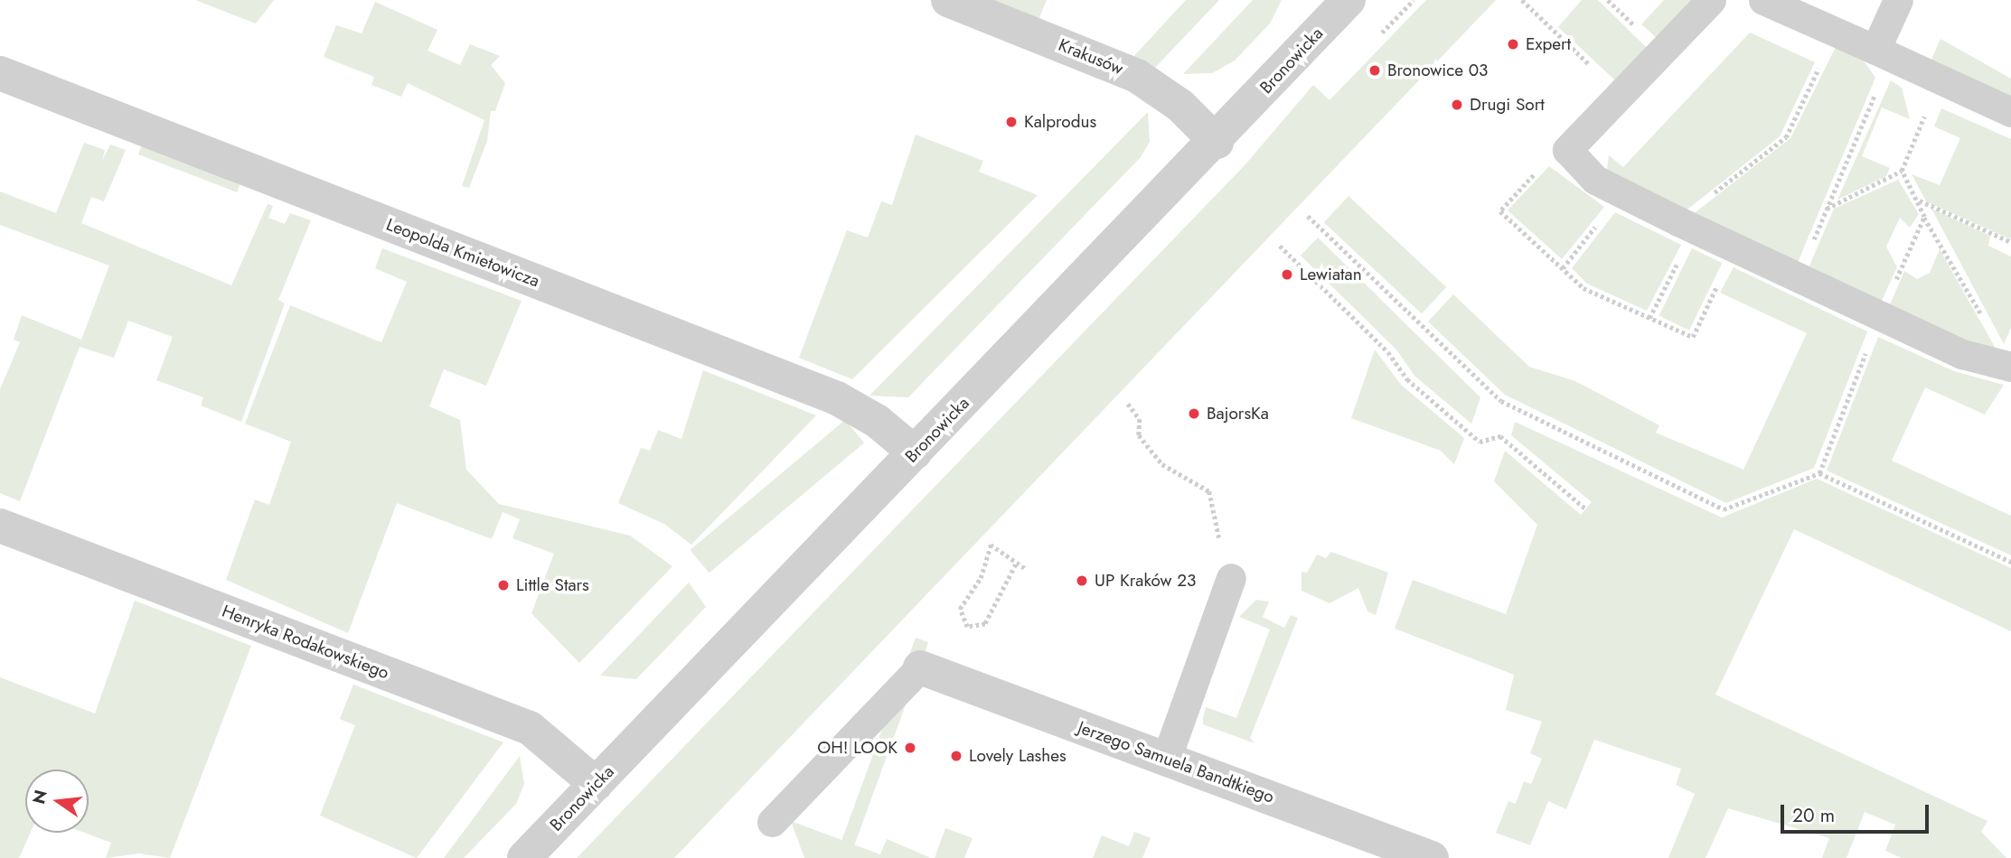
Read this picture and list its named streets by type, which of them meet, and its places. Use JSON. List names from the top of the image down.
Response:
{
  "streets": {
    "street": [
      "Krakusów",
      "Bronowicka",
      "Leopolda Kmietowicza",
      "Henryka Rodakowskiego",
      "Jerzego Samuela Bandtkiego"
    ]
  },
  "crossings": [
    ["Krakusów", "Bronowicka"],
    ["Bronowicka", "Leopolda Kmietowicza"],
    ["Bronowicka", "Henryka Rodakowskiego"]
  ],
  "places": [
    "Expert",
    "Bronowice 03",
    "Drugi Sort",
    "Kalprodus",
    "Lewiatan",
    "BajorsKa",
    "UP Kraków 23",
    "Little Stars",
    "OH! LOOK",
    "Lovely Lashes"
  ],
  "scale_bar": "20 m",
  "north": "left"
}
